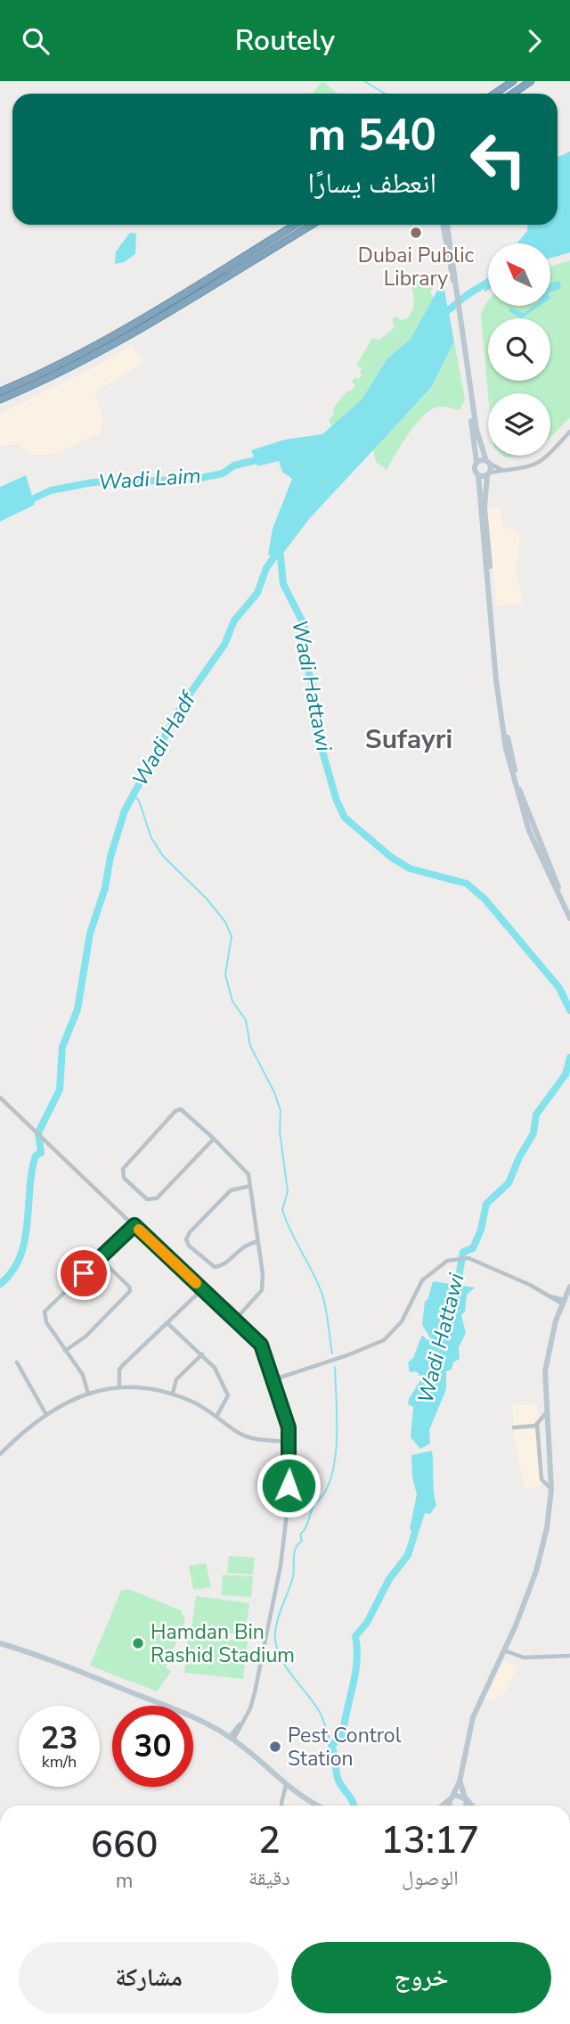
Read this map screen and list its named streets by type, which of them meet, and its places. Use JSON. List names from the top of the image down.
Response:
{
  "districts": ["Sufayri"],
  "water": ["Wadi Laim", "Wadi Hattawi", "Wadi Hadf"],
  "places": ["Dubai Public Library", "Hamdan Bin Rashid Stadium", "Pest Control Station"],
  "north": "top left",
  "page": {
    "header": "Routely",
    "turn": ["540 m", "انعطف يسارًا"],
    "speed": "23 km/h",
    "limit": "30",
    "eta": [
      "13:17",
      "الوصول",
      "2",
      "دقيقة",
      "660",
      "m"
    ],
    "buttons": ["خروج", "مشاركة"]
  }
}
